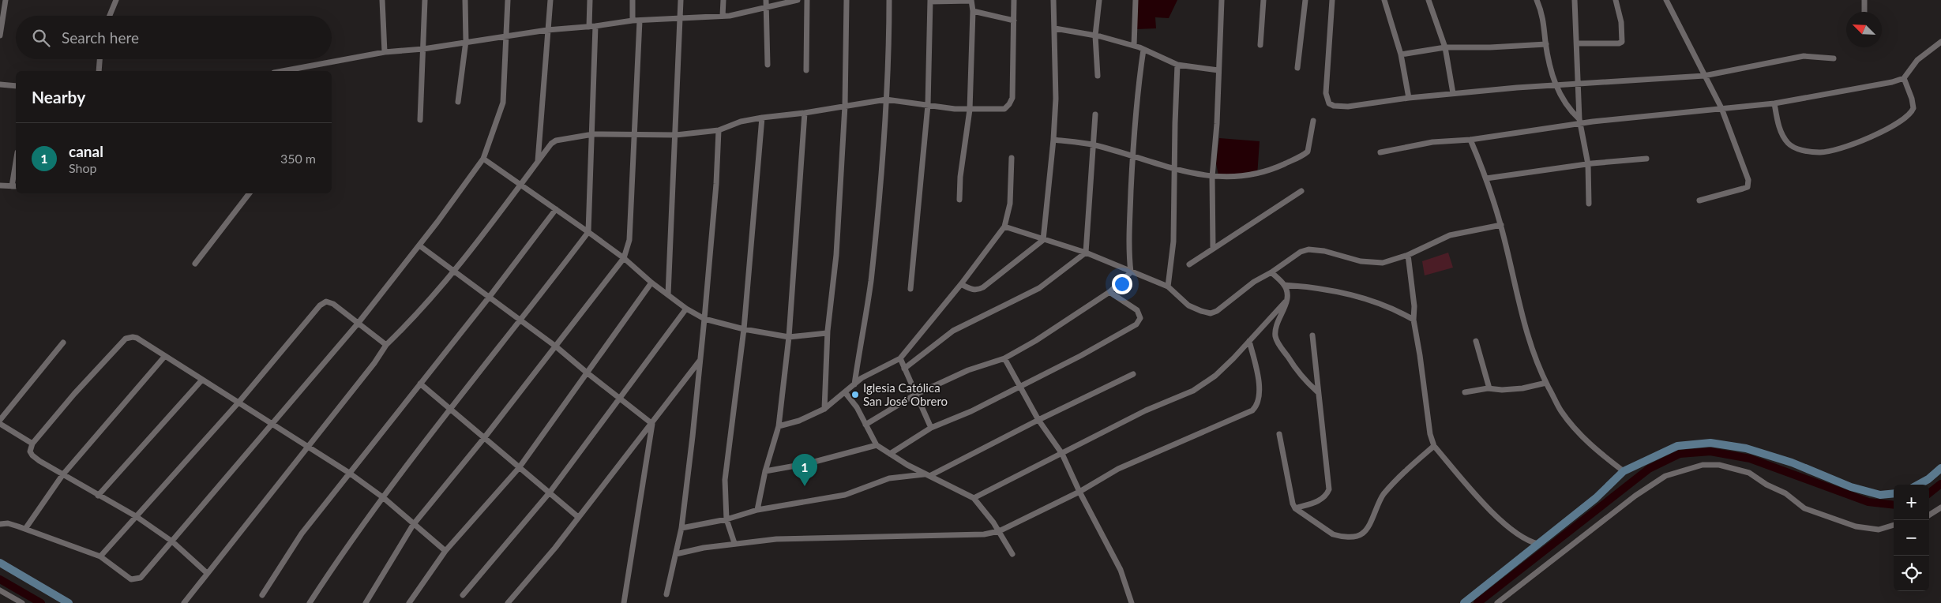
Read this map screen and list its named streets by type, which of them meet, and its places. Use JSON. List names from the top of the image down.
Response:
{
  "places": ["Iglesia Católica San José Obrero"],
  "north": "top left",
  "page": {
    "search": "Search here",
    "heading": "Nearby",
    "list": [
      {
        "mark": "1",
        "name": "canal",
        "note": "Shop",
        "value": "350 m"
      }
    ],
    "pins": "1",
    "map_buttons": ["+", "−"]
  }
}
